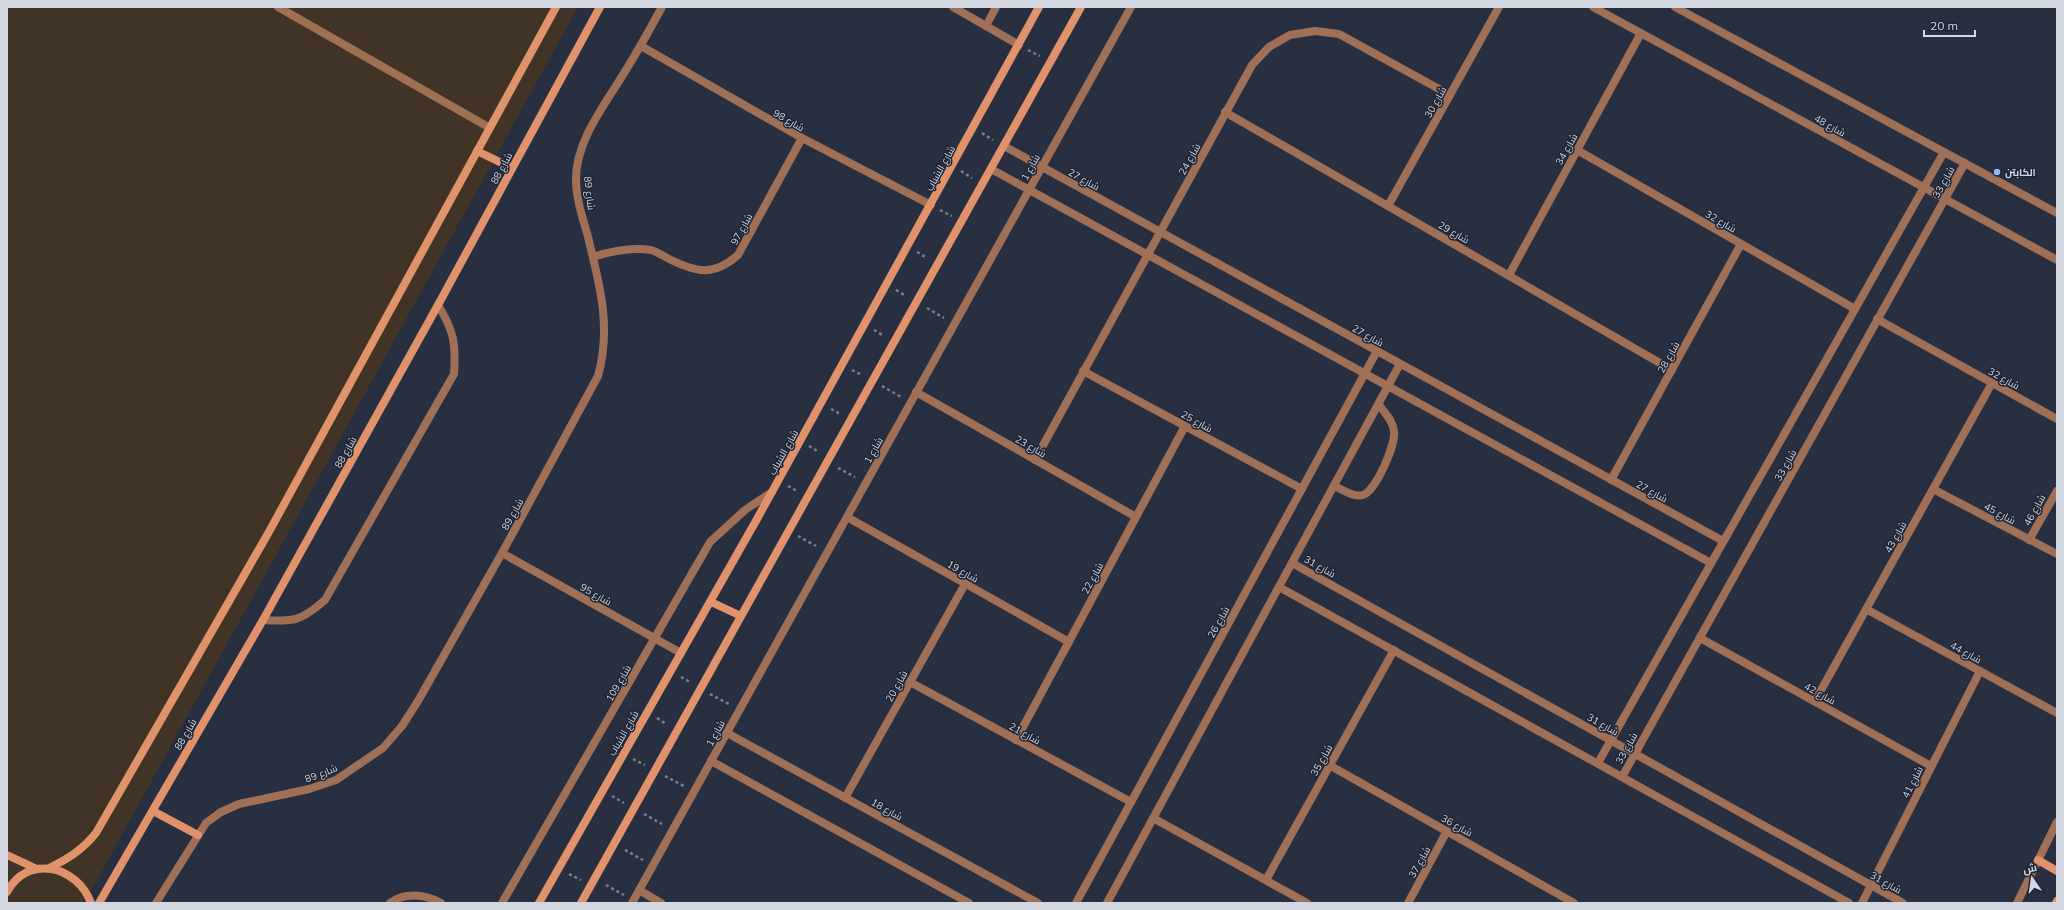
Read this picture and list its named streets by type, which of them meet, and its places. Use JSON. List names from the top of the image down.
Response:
{
  "streets": {
    "street": [
      "شارع 30",
      "شارع 98",
      "شارع 48",
      "شارع 34",
      "شارع 24",
      "شارع 1",
      "شارع 88",
      "شارع الشباب",
      "شارع 27",
      "شارع 33",
      "شارع 89",
      "شارع 32",
      "شارع 97",
      "شارع 29",
      "شارع 28",
      "شارع 25",
      "شارع 23",
      "شارع 46",
      "شارع 45",
      "شارع 43",
      "شارع 31",
      "شارع 19",
      "شارع 22",
      "شارع 95",
      "شارع 26",
      "شارع 44",
      "شارع 109",
      "شارع 20",
      "شارع 42",
      "شارع 21",
      "شارع 35",
      "شارع 41",
      "شارع 18",
      "شارع 36",
      "شارع 37"
    ]
  },
  "crossings": [
    ["شارع 30", "شارع 24"],
    ["شارع 30", "شارع 29"],
    ["شارع 98", "شارع الشباب"],
    ["شارع 98", "شارع 89"],
    ["شارع 98", "شارع 97"],
    ["شارع 48", "شارع 34"],
    ["شارع 48", "شارع 33"],
    ["شارع 34", "شارع 32"],
    ["شارع 34", "شارع 29"],
    ["شارع 24", "شارع 27"],
    ["شارع 24", "شارع 29"],
    ["شارع 24", "شارع 25"],
    ["شارع 24", "شارع 23"],
    ["شارع 1", "شارع 27"],
    ["شارع 1", "شارع 23"],
    ["شارع 1", "شارع 19"],
    ["شارع 1", "شارع 18"],
    ["شارع الشباب", "شارع 95"],
    ["شارع الشباب", "شارع 109"],
    ["شارع 27", "شارع 33"],
    ["شارع 27", "شارع 28"],
    ["شارع 27", "شارع 26"],
    ["شارع 33", "شارع 32"],
    ["شارع 33", "شارع 31"],
    ["شارع 33", "شارع 42"],
    ["شارع 89", "شارع 97"],
    ["شارع 89", "شارع 95"],
    ["شارع 32", "شارع 28"],
    ["شارع 32", "شارع 43"],
    ["شارع 29", "شارع 28"],
    ["شارع 25", "شارع 22"],
    ["شارع 25", "شارع 26"],
    ["شارع 23", "شارع 22"],
    ["شارع 46", "شارع 45"],
    ["شارع 45", "شارع 43"],
    ["شارع 43", "شارع 44"],
    ["شارع 43", "شارع 42"],
    ["شارع 31", "شارع 41"],
    ["شارع 19", "شارع 22"],
    ["شارع 19", "شارع 20"],
    ["شارع 22", "شارع 21"],
    ["شارع 95", "شارع 109"],
    ["شارع 26", "شارع 21"],
    ["شارع 44", "شارع 41"],
    ["شارع 20", "شارع 21"],
    ["شارع 20", "شارع 18"],
    ["شارع 42", "شارع 41"],
    ["شارع 35", "شارع 36"],
    ["شارع 36", "شارع 37"]
  ],
  "places": ["الكابتن"],
  "scale_bar": "20 m",
  "north": "top"
}
